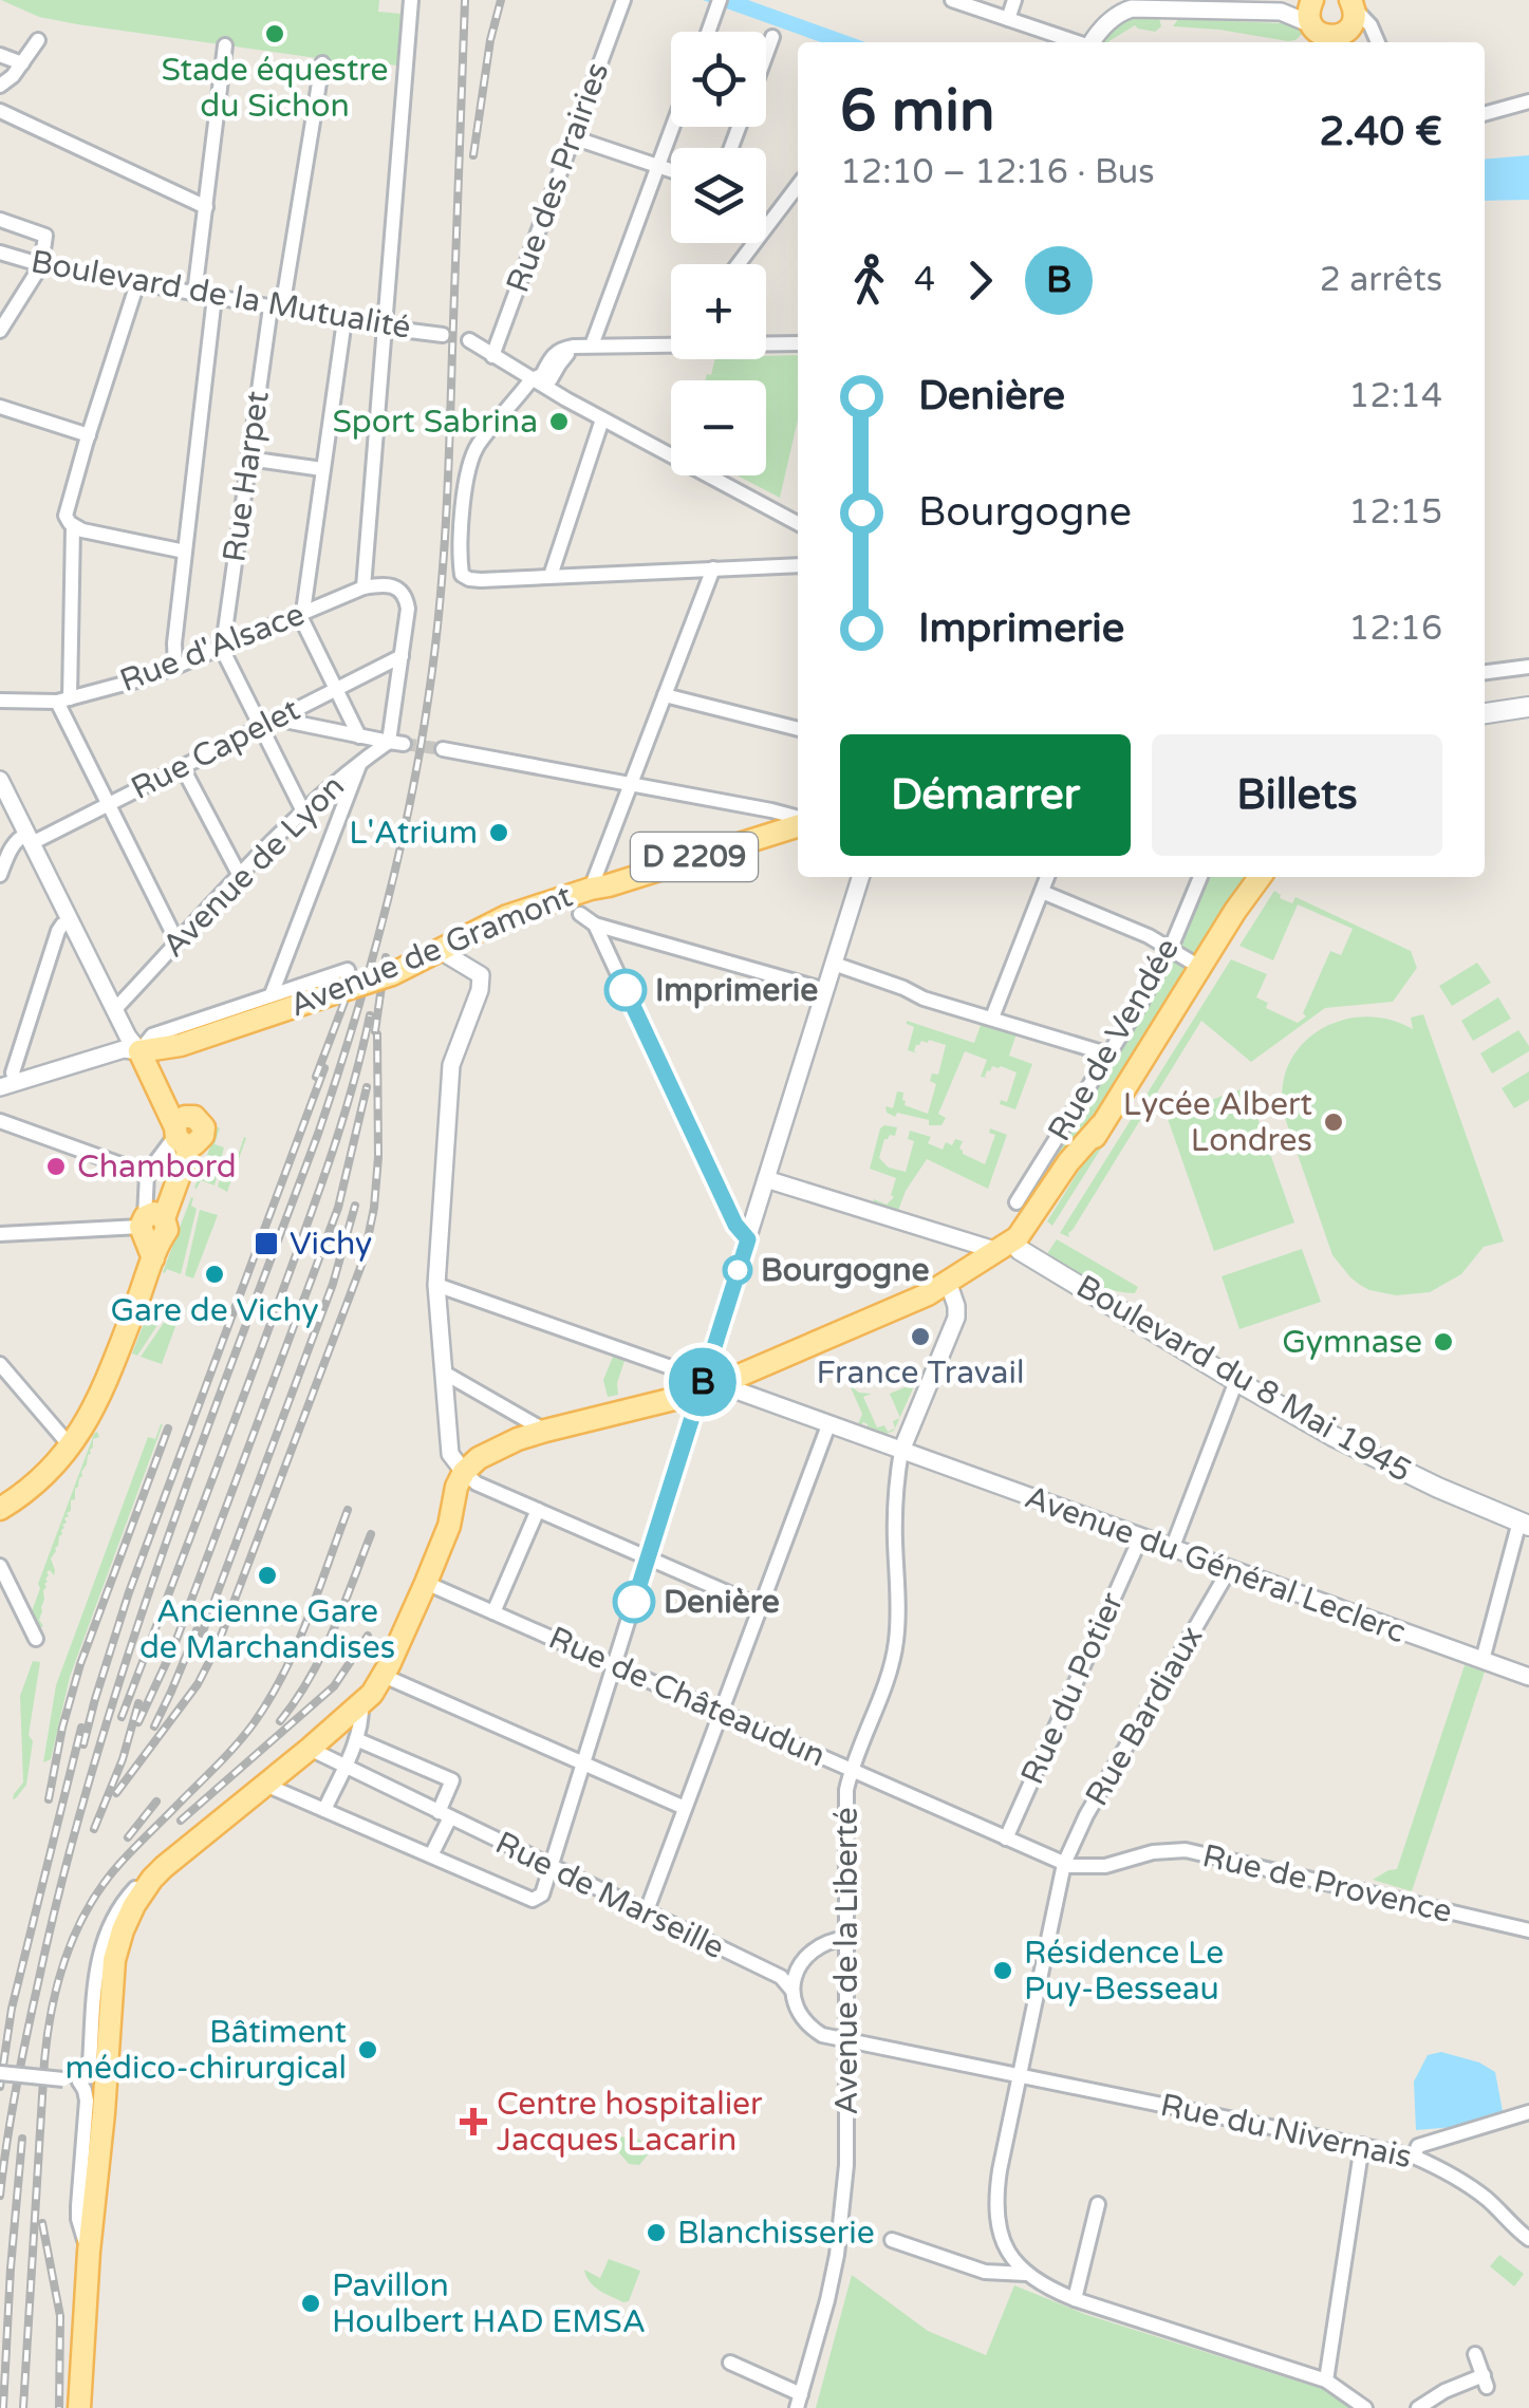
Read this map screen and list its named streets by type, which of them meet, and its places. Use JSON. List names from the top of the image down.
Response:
{
  "streets": {
    "main road": ["D 2209", "Avenue de Gramont", "Boulevard du 8 Mai 1945"],
    "street": [
      "Rue des Prairies",
      "Boulevard de la Mutualité",
      "Rue Harpet",
      "Rue d'Alsace",
      "Rue Capelet",
      "Avenue de Lyon",
      "Rue de Vendée",
      "Avenue du Général Leclerc",
      "Rue du Potier",
      "Rue de Châteaudun",
      "Rue Bardiaux",
      "Rue de Provence",
      "Rue de Marseille",
      "Avenue de la Liberté",
      "Rue du Nivernais"
    ]
  },
  "crossings": [
    ["Boulevard de la Mutualité", "Rue Harpet"],
    ["Rue Harpet", "Rue d'Alsace"],
    ["Avenue du Général Leclerc", "Rue du Potier"],
    ["Avenue du Général Leclerc", "Rue Bardiaux"],
    ["Avenue du Général Leclerc", "Avenue de la Liberté"],
    ["Rue du Potier", "Rue de Châteaudun"],
    ["Rue de Châteaudun", "Rue Bardiaux"],
    ["Rue de Châteaudun", "Rue de Provence"],
    ["Rue de Châteaudun", "Avenue de la Liberté"],
    ["Rue Bardiaux", "Rue de Provence"],
    ["Rue Bardiaux", "Rue du Nivernais"],
    ["Rue de Marseille", "Avenue de la Liberté"],
    ["Rue de Marseille", "Rue du Nivernais"],
    ["Avenue de la Liberté", "Rue du Nivernais"]
  ],
  "places": {
    "other": [
      "Stade équestre du Sichon",
      "Sport Sabrina",
      "L'Atrium",
      "Imprimerie",
      "Lycée Albert Londres",
      "Chambord",
      "Bourgogne",
      "Gare de Vichy",
      "France Travail",
      "Gymnase",
      "Ancienne Gare de Marchandises",
      "Denière",
      "Résidence Le Puy-Besseau",
      "Bâtiment médico-chirurgical",
      "Blanchisserie",
      "Pavillon Houlbert HAD EMSA"
    ],
    "transit": ["Vichy"],
    "health": ["Centre hospitalier Jacques Lacarin"]
  },
  "lines": ["bus line B"],
  "page": {
    "on_map": "B",
    "map_buttons": ["+", "−"],
    "heading": ["6 min", "12:10 – 12:16 · Bus", "2.40 €"],
    "legs": ["4", "B", "2 arrêts"],
    "list": [
      {
        "name": "Denière",
        "value": "12:14"
      },
      {
        "name": "Bourgogne",
        "value": "12:15"
      },
      {
        "name": "Imprimerie",
        "value": "12:16"
      }
    ],
    "buttons": ["Démarrer", "Billets"]
  }
}
